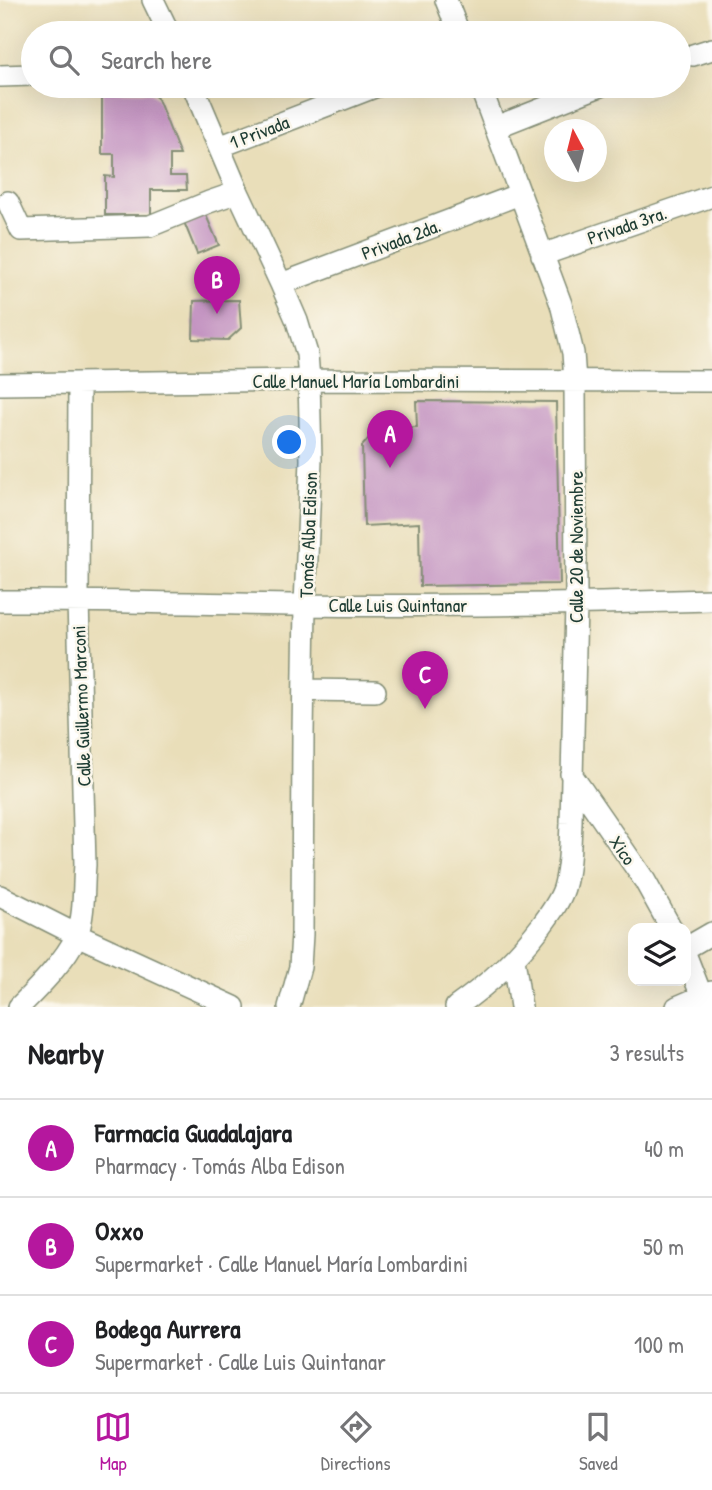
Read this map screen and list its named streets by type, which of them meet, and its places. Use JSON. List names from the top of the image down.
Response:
{
  "streets": {
    "street": [
      "1 Privada",
      "Privada 3ra.",
      "Privada 2da.",
      "Calle Manuel María Lombardini",
      "Tomás Alba Edison",
      "Calle 20 de Noviembre",
      "Calle Luis Quintanar",
      "Calle Guillermo Marconi",
      "Xico"
    ]
  },
  "crossings": [
    ["1 Privada", "Tomás Alba Edison"],
    ["Privada 3ra.", "Calle 20 de Noviembre"],
    ["Privada 2da.", "Tomás Alba Edison"],
    ["Privada 2da.", "Calle 20 de Noviembre"],
    ["Calle Manuel María Lombardini", "Tomás Alba Edison"],
    ["Calle Manuel María Lombardini", "Calle 20 de Noviembre"],
    ["Calle Manuel María Lombardini", "Calle Guillermo Marconi"],
    ["Tomás Alba Edison", "Calle Luis Quintanar"],
    ["Calle 20 de Noviembre", "Calle Luis Quintanar"],
    ["Calle 20 de Noviembre", "Xico"],
    ["Calle Luis Quintanar", "Calle Guillermo Marconi"]
  ],
  "north": "top",
  "page": {
    "search": "Search here",
    "pins": ["B", "A", "C"],
    "heading": ["Nearby", "3 results"],
    "list": [
      {
        "mark": "A",
        "name": "Farmacia Guadalajara",
        "note": "Pharmacy · Tomás Alba Edison",
        "value": "40 m"
      },
      {
        "mark": "B",
        "name": "Oxxo",
        "note": "Supermarket · Calle Manuel María Lombardini",
        "value": "50 m"
      },
      {
        "mark": "C",
        "name": "Bodega Aurrera",
        "note": "Supermarket · Calle Luis Quintanar",
        "value": "100 m"
      }
    ],
    "nav": ["Map", "Directions", "Saved"]
  }
}
